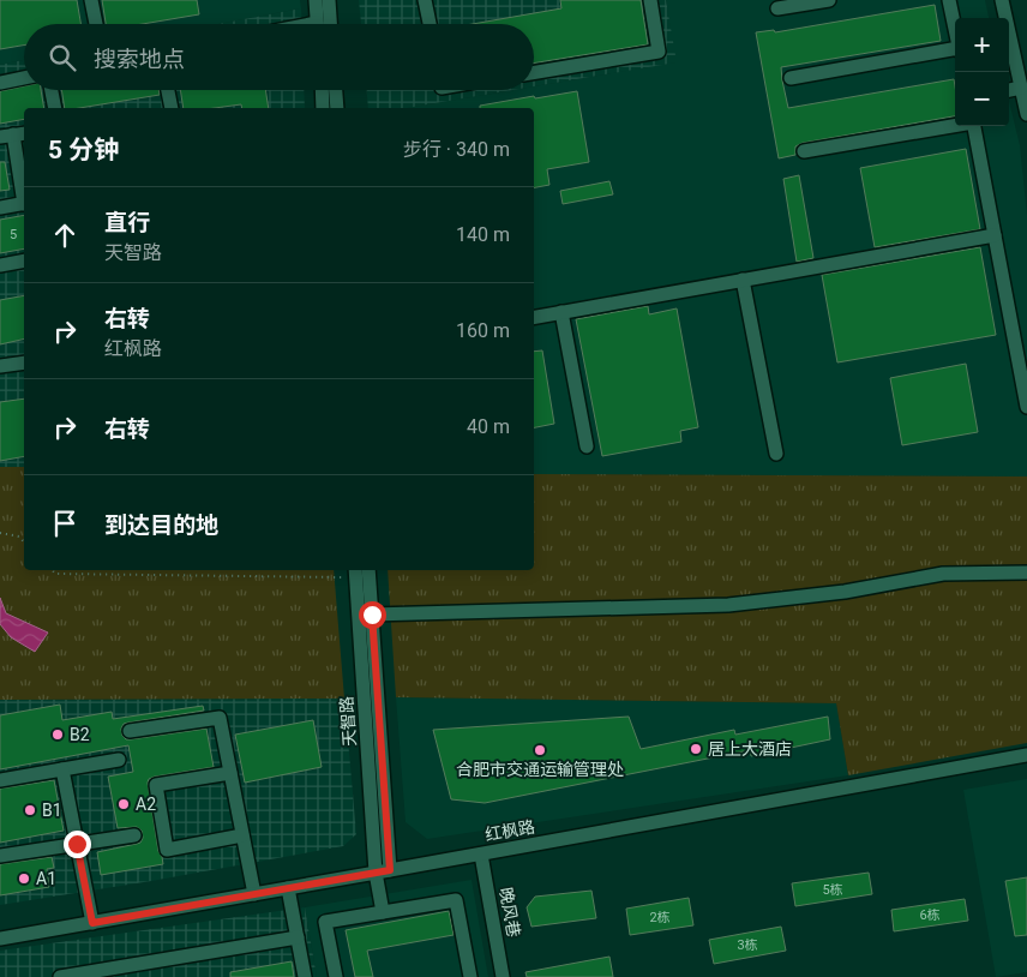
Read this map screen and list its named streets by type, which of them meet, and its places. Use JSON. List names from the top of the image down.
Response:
{
  "streets": {
    "street": ["天智路", "红枫路", "晚风巷"]
  },
  "crossings": [
    ["天智路", "红枫路"],
    ["红枫路", "晚风巷"]
  ],
  "places": [
    "B2",
    "居上大酒店",
    "合肥市交通运输管理处",
    "A2",
    "B1",
    "A1"
  ],
  "house_numbers": [
    "5",
    "5栋",
    "6栋",
    "2栋",
    "3栋"
  ],
  "page": {
    "map_buttons": ["+", "−"],
    "search": "搜索地点",
    "heading": ["5 分钟", "步行 · 340 m"],
    "list": [
      ["直行", "天智路", "140 m"],
      ["右转", "红枫路", "160 m"],
      ["右转", "40 m"],
      "到达目的地"
    ]
  }
}
